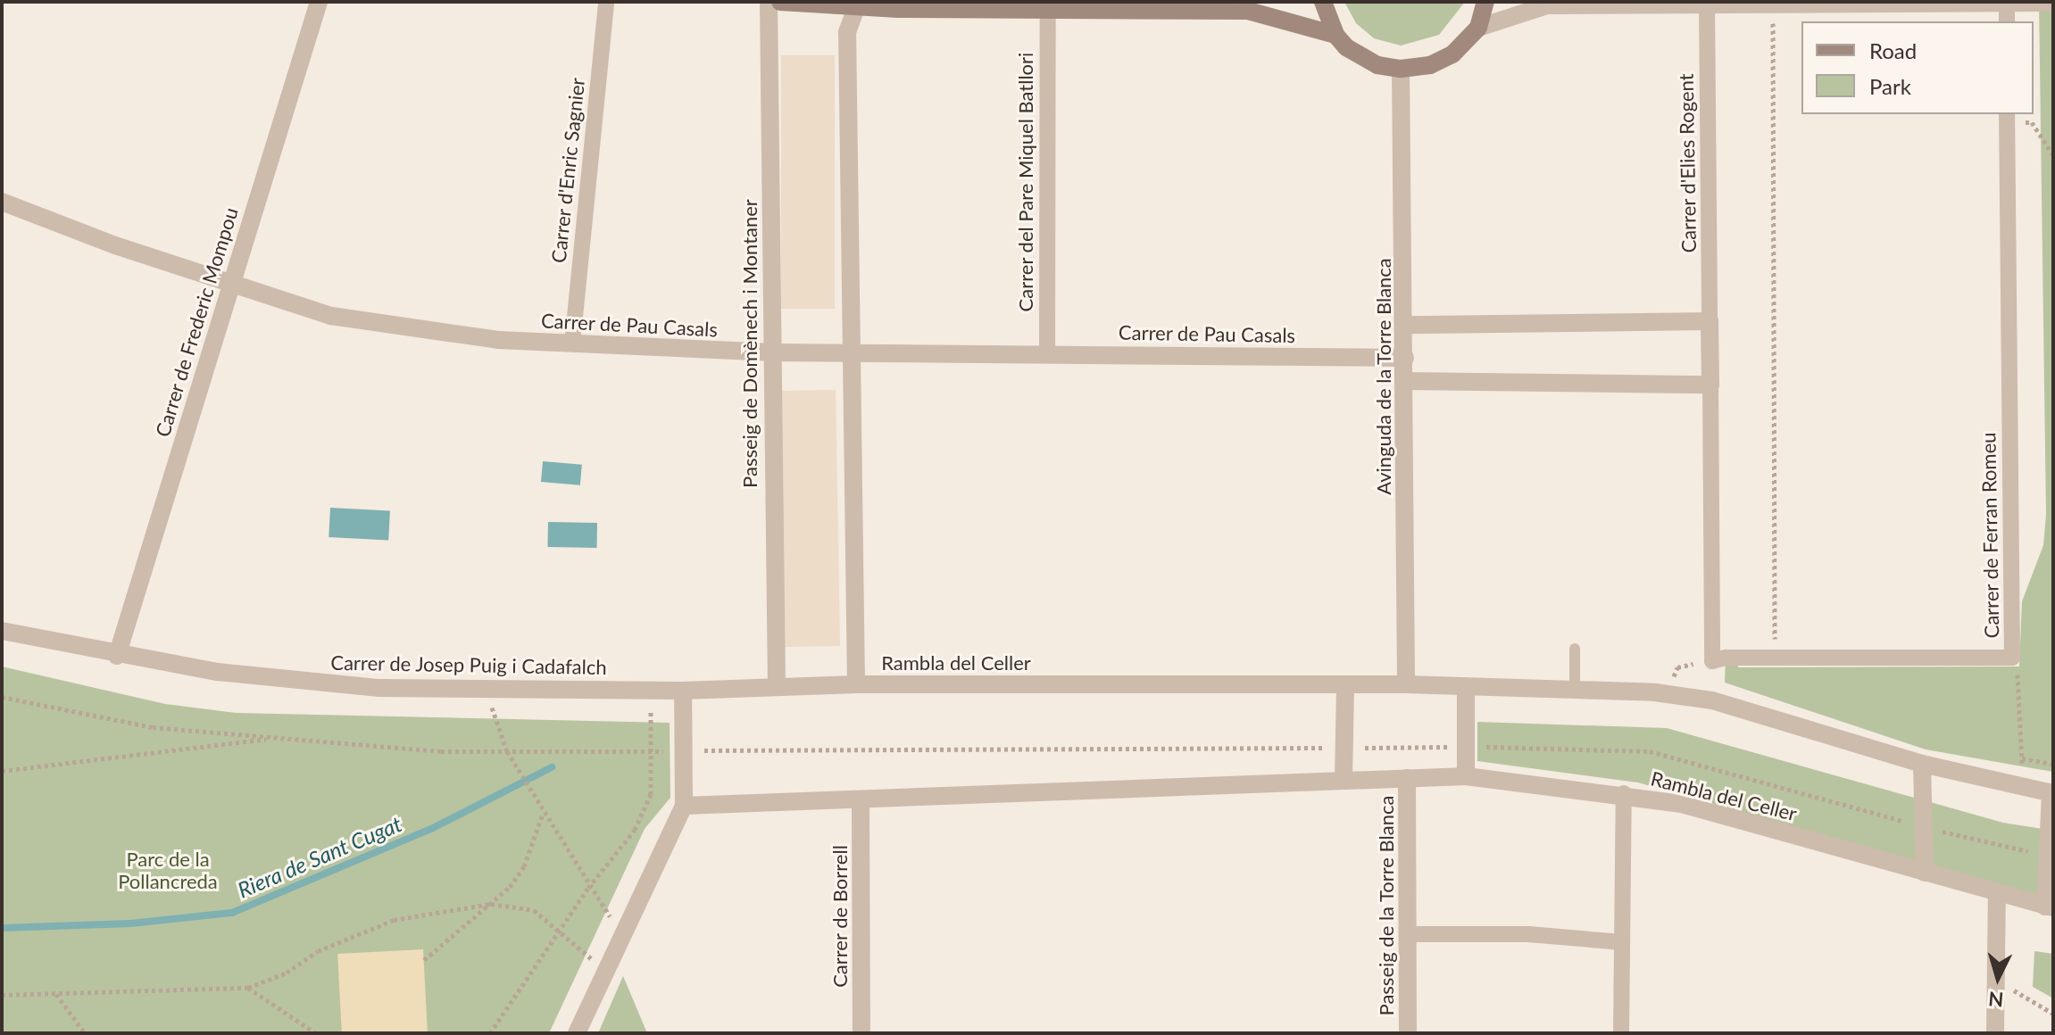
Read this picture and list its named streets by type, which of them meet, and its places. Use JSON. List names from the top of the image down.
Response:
{
  "streets": {
    "street": [
      "Carrer d'Elies Rogent",
      "Carrer d'Enric Sagnier",
      "Carrer del Pare Miquel Batllori",
      "Carrer de Frederic Mompou",
      "Carrer de Pau Casals",
      "Passeig de Domènech i Montaner",
      "Avinguda de la Torre Blanca",
      "Carrer de Ferran Romeu",
      "Rambla del Celler",
      "Carrer de Josep Puig i Cadafalch",
      "Passeig de la Torre Blanca",
      "Carrer de Borrell"
    ]
  },
  "crossings": [
    ["Carrer d'Enric Sagnier", "Carrer de Pau Casals"],
    ["Carrer del Pare Miquel Batllori", "Carrer de Pau Casals"],
    ["Carrer de Frederic Mompou", "Carrer de Pau Casals"],
    ["Carrer de Frederic Mompou", "Carrer de Josep Puig i Cadafalch"],
    ["Carrer de Pau Casals", "Passeig de Domènech i Montaner"],
    ["Carrer de Pau Casals", "Avinguda de la Torre Blanca"],
    ["Passeig de Domènech i Montaner", "Rambla del Celler"],
    ["Avinguda de la Torre Blanca", "Rambla del Celler"],
    ["Rambla del Celler", "Carrer de Josep Puig i Cadafalch"],
    ["Rambla del Celler", "Passeig de la Torre Blanca"],
    ["Rambla del Celler", "Carrer de Borrell"]
  ],
  "water": ["Riera de Sant Cugat"],
  "parks": ["Parc de la Pollancreda"],
  "legend": ["Road", "Park"],
  "north": "bottom"
}
